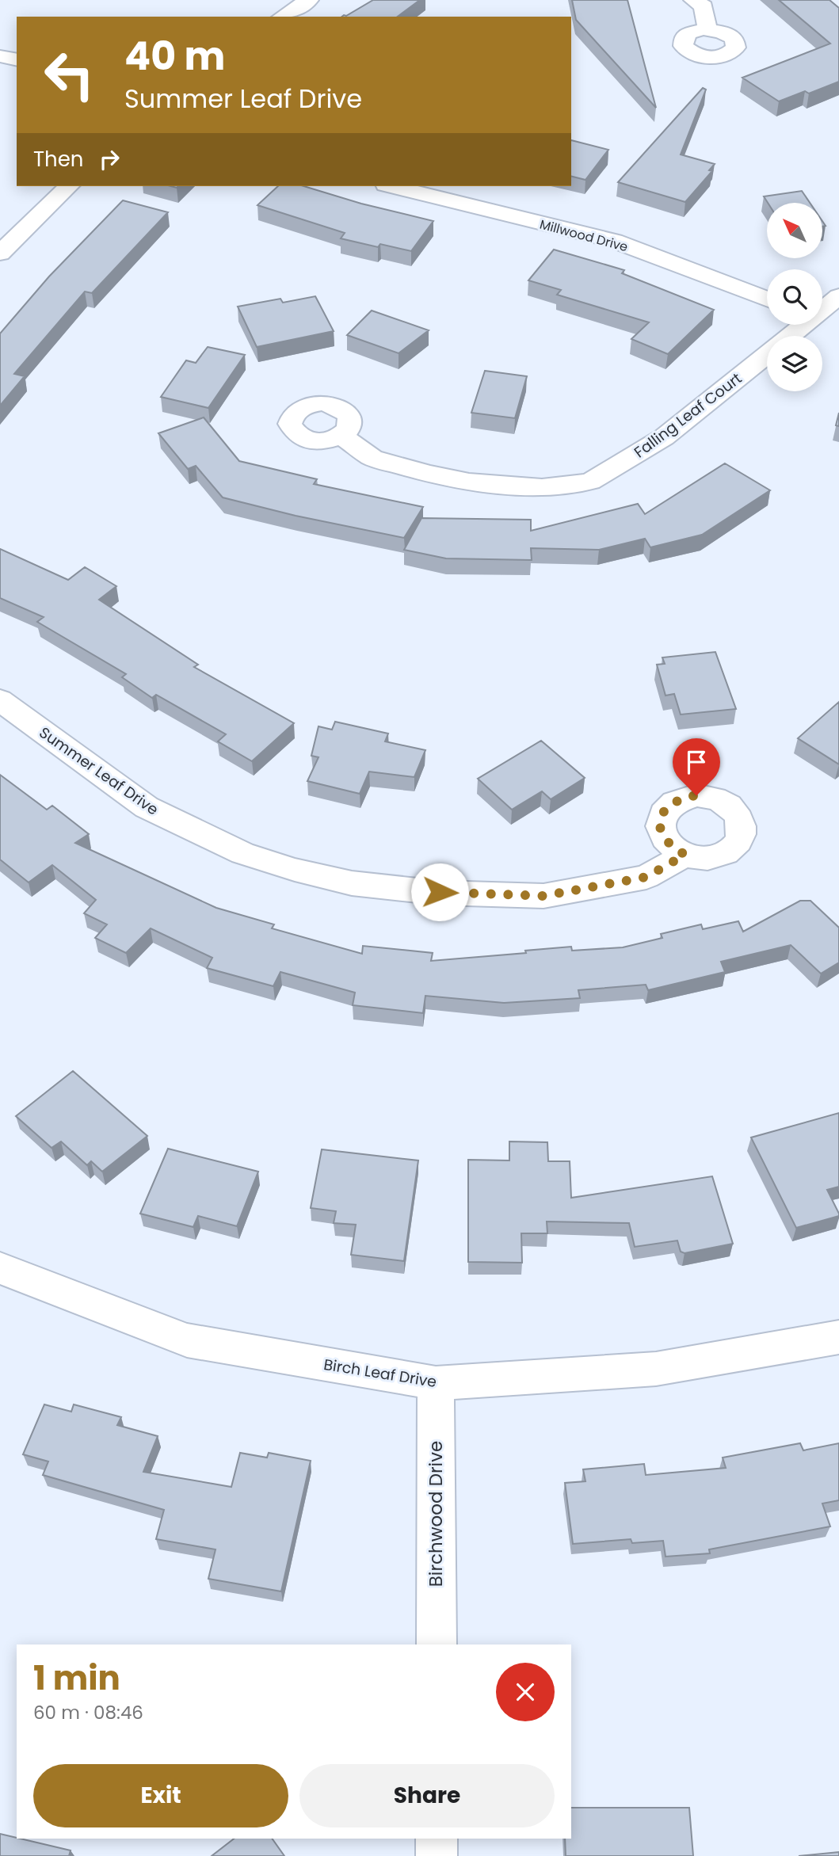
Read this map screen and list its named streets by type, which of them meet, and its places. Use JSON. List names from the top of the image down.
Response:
{
  "streets": {
    "street": [
      "Millwood Drive",
      "Falling Leaf Court",
      "Summer Leaf Drive",
      "Birch Leaf Drive",
      "Birchwood Drive"
    ]
  },
  "crossings": [
    ["Birch Leaf Drive", "Birchwood Drive"]
  ],
  "north": "top left",
  "page": {
    "turn": ["40 m", "Summer Leaf Drive"],
    "then": "Then",
    "heading": ["1 min", "60 m · 08:46"],
    "buttons": ["Exit", "Share"]
  }
}
